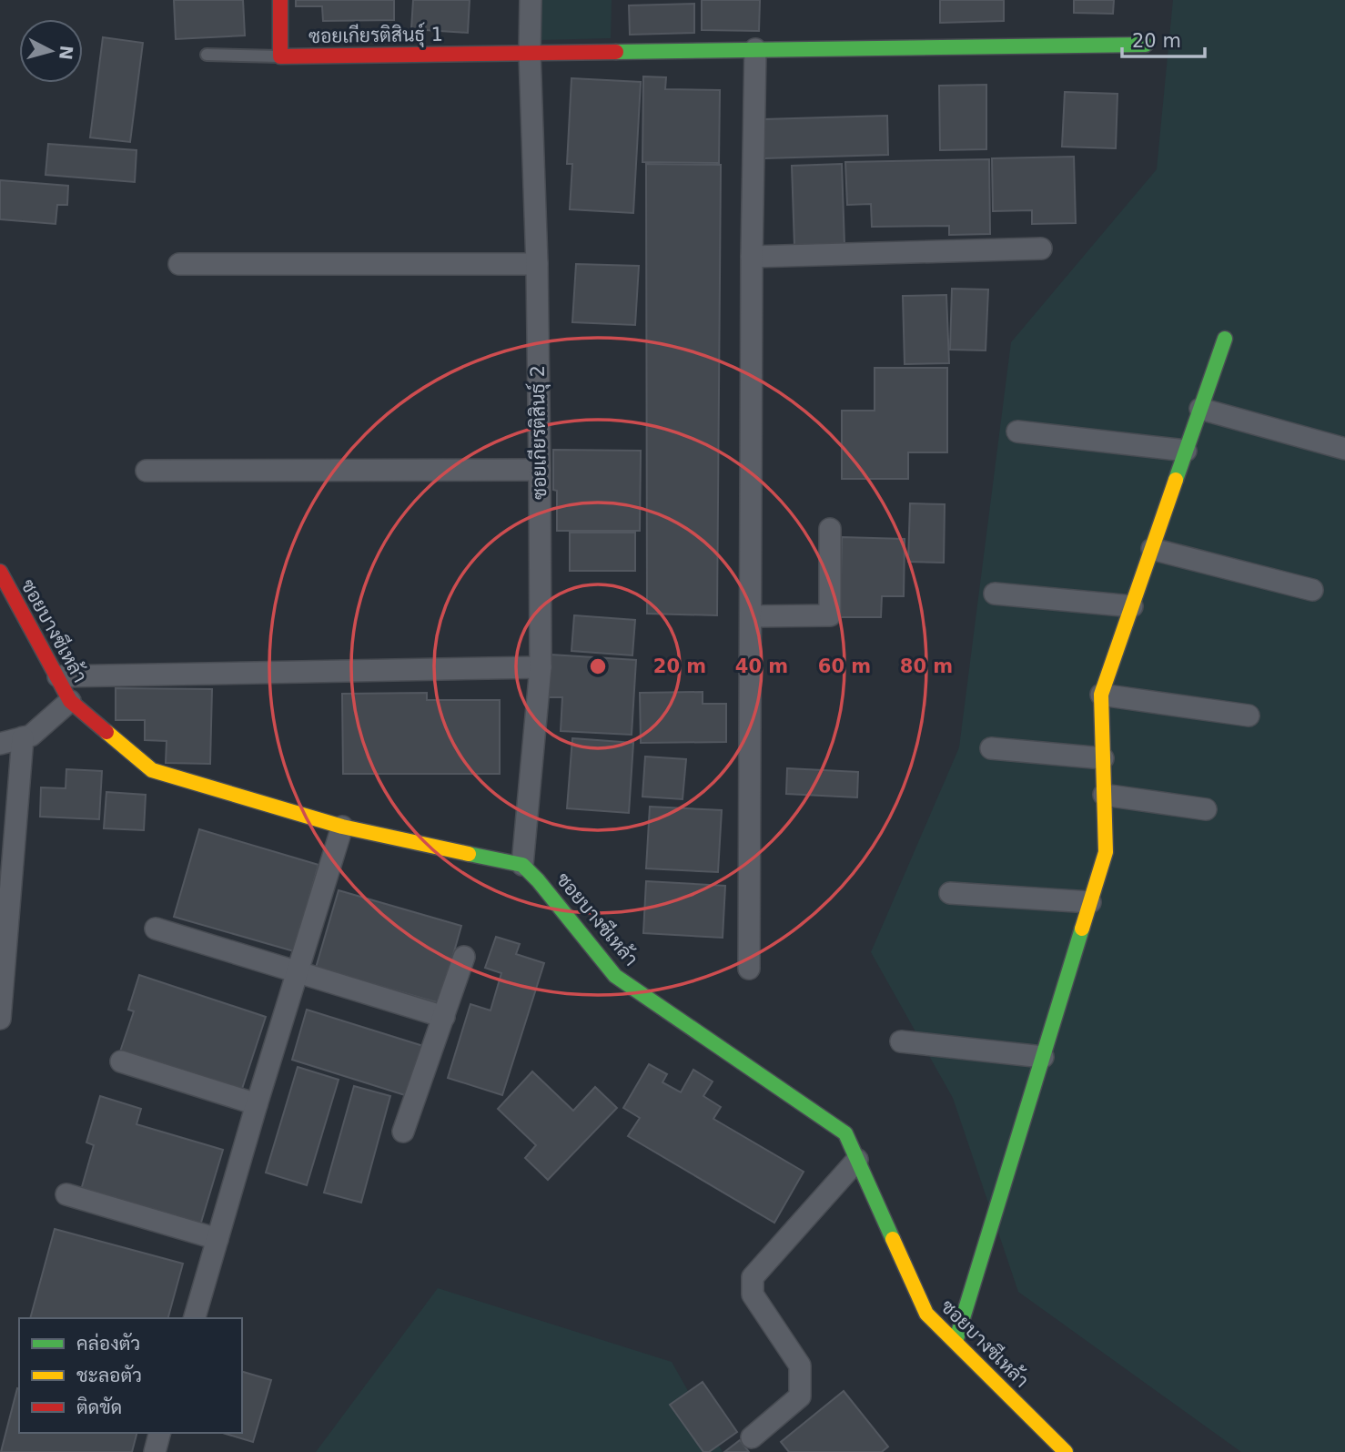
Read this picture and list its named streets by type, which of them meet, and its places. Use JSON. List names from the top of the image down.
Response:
{
  "streets": {
    "street": ["ซอยเกียรติสินธุ์ 1", "ซอยเกียรติสินธุ์ 2", "ซอยบางซีเหล้า"]
  },
  "crossings": [
    ["ซอยเกียรติสินธุ์ 1", "ซอยเกียรติสินธุ์ 2"],
    ["ซอยเกียรติสินธุ์ 2", "ซอยบางซีเหล้า"]
  ],
  "legend": ["คล่องตัว", "ชะลอตัว", "ติดขัด"],
  "scale_bar": "20 m",
  "north": "right",
  "rings": [
    "20 m",
    "40 m",
    "60 m",
    "80 m"
  ]
}
